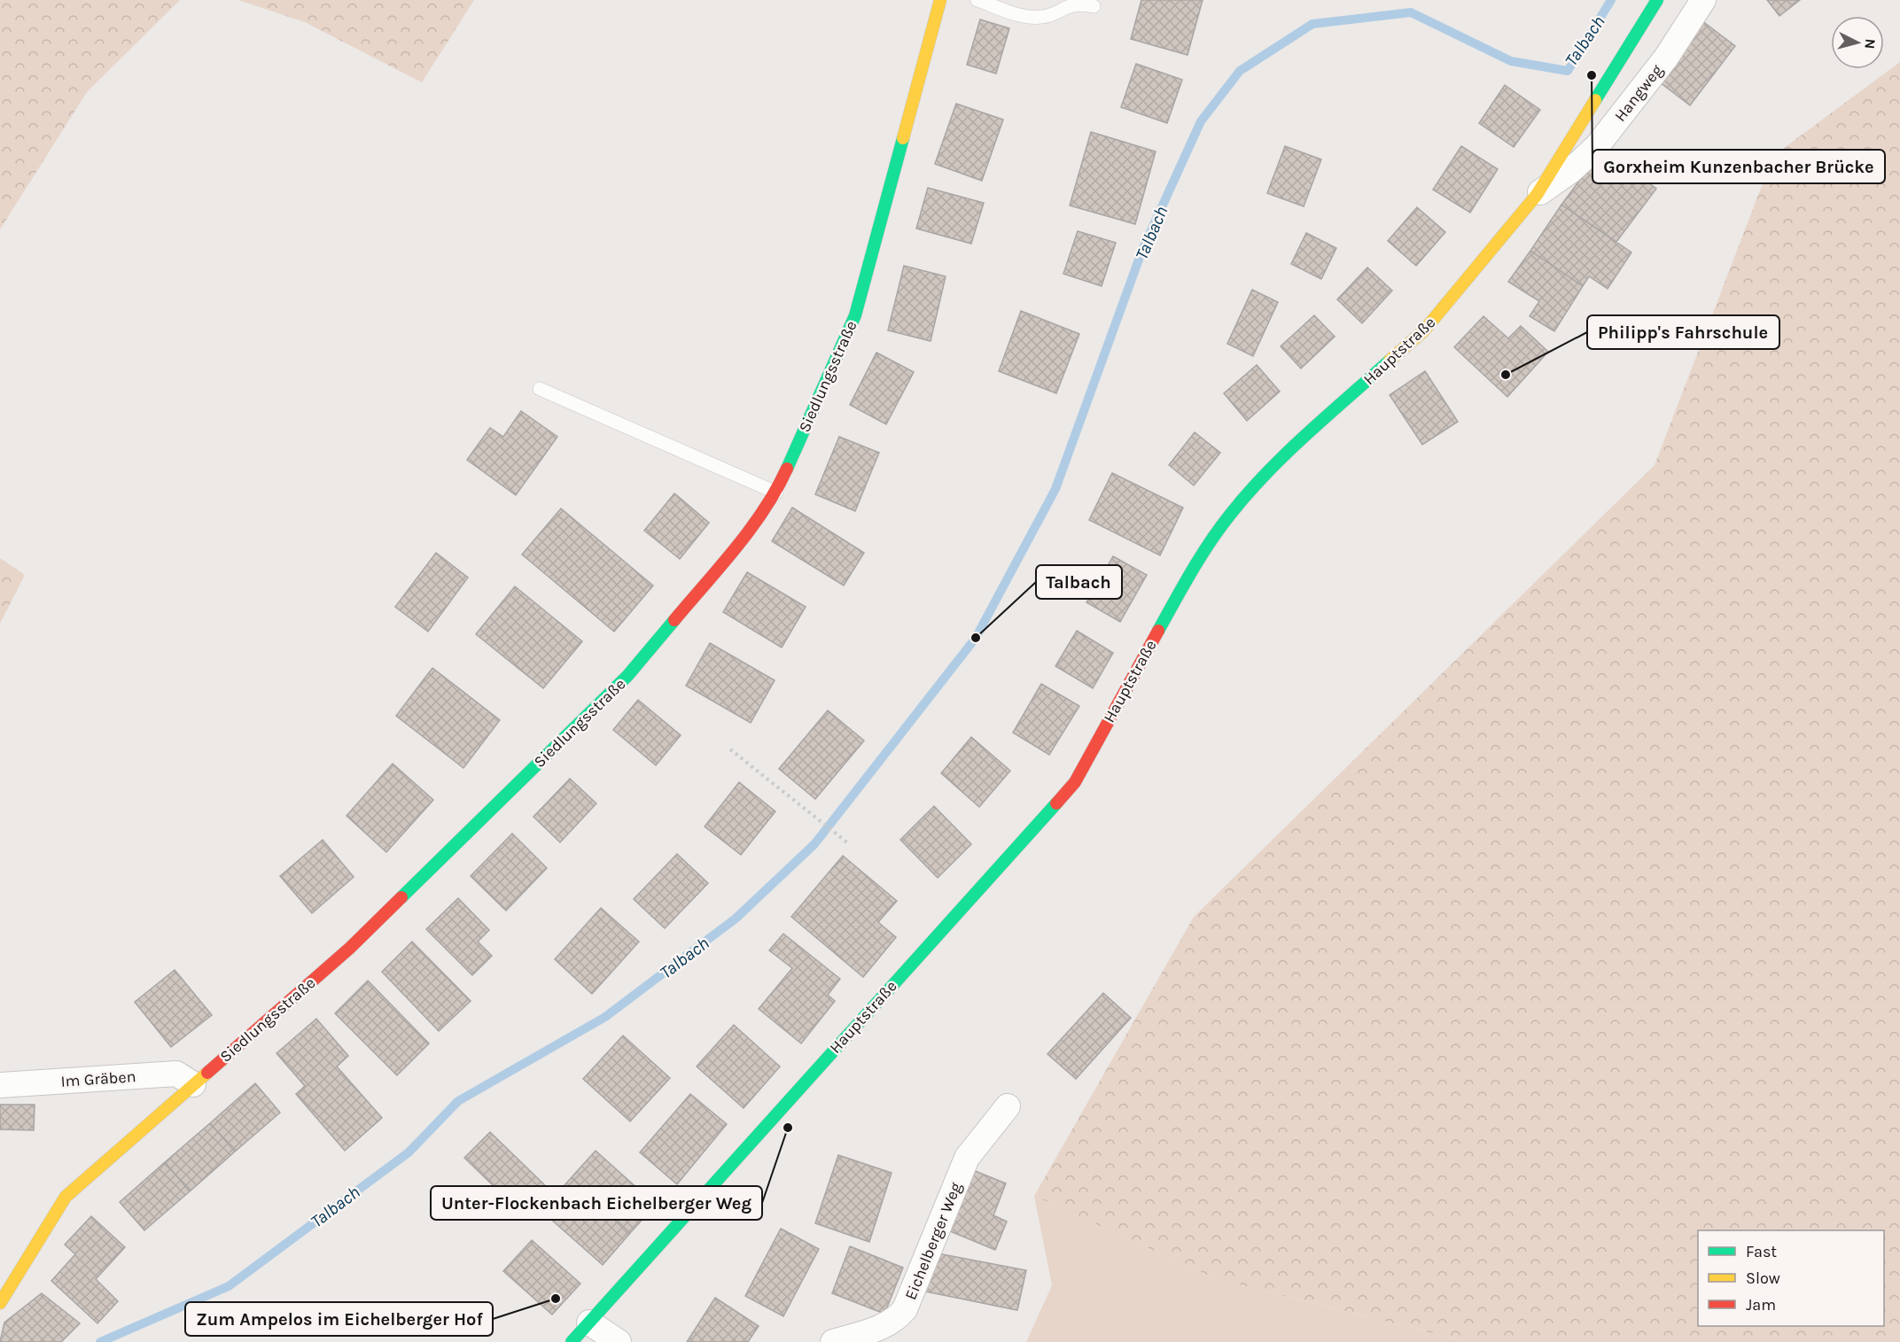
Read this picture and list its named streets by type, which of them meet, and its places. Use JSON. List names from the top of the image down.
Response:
{
  "streets": {
    "main road": ["Hauptstraße", "Siedlungsstraße"],
    "street": ["Hangweg", "Im Gräben", "Eichelberger Weg"]
  },
  "crossings": [
    ["Hangweg", "Hauptstraße"],
    ["Siedlungsstraße", "Im Gräben"]
  ],
  "water": ["Talbach"],
  "places": [
    "Gorxheim Kunzenbacher Brücke",
    "Philipp's Fahrschule",
    "Talbach",
    "Unter-Flockenbach Eichelberger Weg",
    "Zum Ampelos im Eichelberger Hof"
  ],
  "legend": ["Fast", "Slow", "Jam"],
  "north": "right"
}
